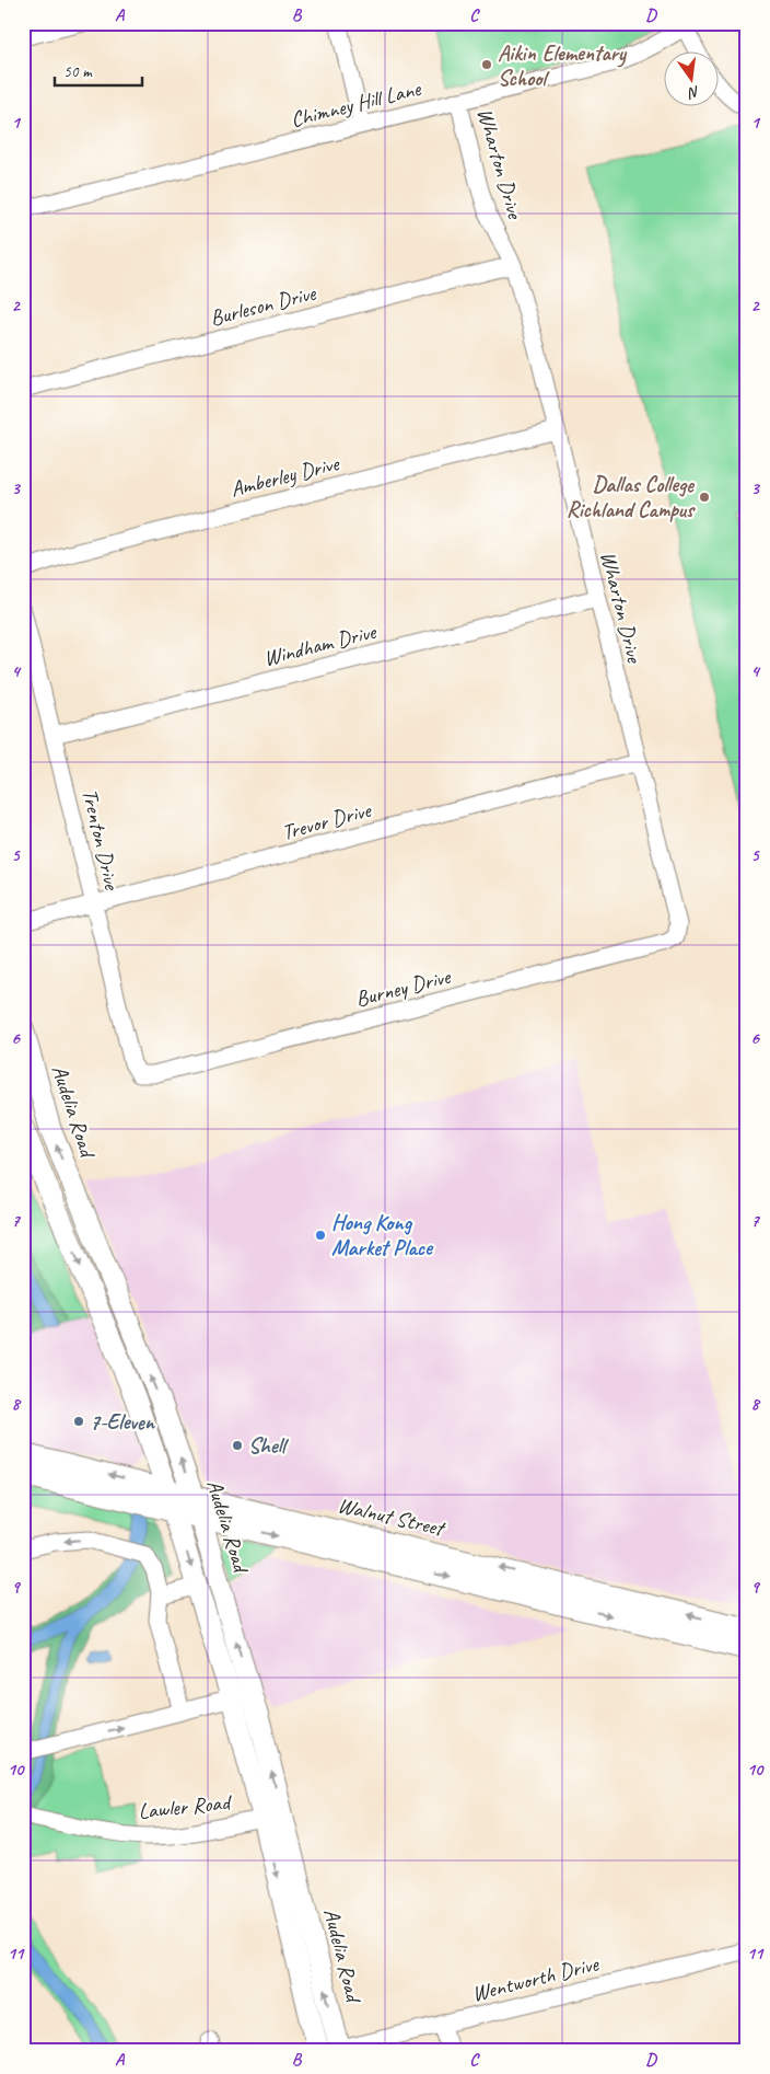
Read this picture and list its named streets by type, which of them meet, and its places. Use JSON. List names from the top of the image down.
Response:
{
  "streets": {
    "main road": ["Audelia Road", "Walnut Street"],
    "street": [
      "Chimney Hill Lane",
      "Wharton Drive",
      "Burleson Drive",
      "Amberley Drive",
      "Windham Drive",
      "Trevor Drive",
      "Trenton Drive",
      "Burney Drive",
      "Lawler Road",
      "Wentworth Drive"
    ]
  },
  "crossings": [
    ["Chimney Hill Lane", "Wharton Drive"],
    ["Wharton Drive", "Burleson Drive"],
    ["Wharton Drive", "Amberley Drive"],
    ["Wharton Drive", "Windham Drive"],
    ["Wharton Drive", "Trevor Drive"],
    ["Wharton Drive", "Burney Drive"],
    ["Windham Drive", "Trenton Drive"],
    ["Trevor Drive", "Trenton Drive"],
    ["Trenton Drive", "Burney Drive"],
    ["Audelia Road", "Walnut Street"],
    ["Audelia Road", "Lawler Road"],
    ["Audelia Road", "Wentworth Drive"]
  ],
  "places": [
    "Aikin Elementary School",
    "Dallas College Richland Campus",
    "Hong Kong Market Place",
    "7-Eleven",
    "Shell"
  ],
  "scale_bar": "50 m",
  "north": "bottom",
  "grid": {
    "columns": [
      "A",
      "B",
      "C",
      "D"
    ],
    "rows": [
      "1",
      "2",
      "3",
      "4",
      "5",
      "6",
      "7",
      "8",
      "9",
      "10",
      "11"
    ]
  }
}
